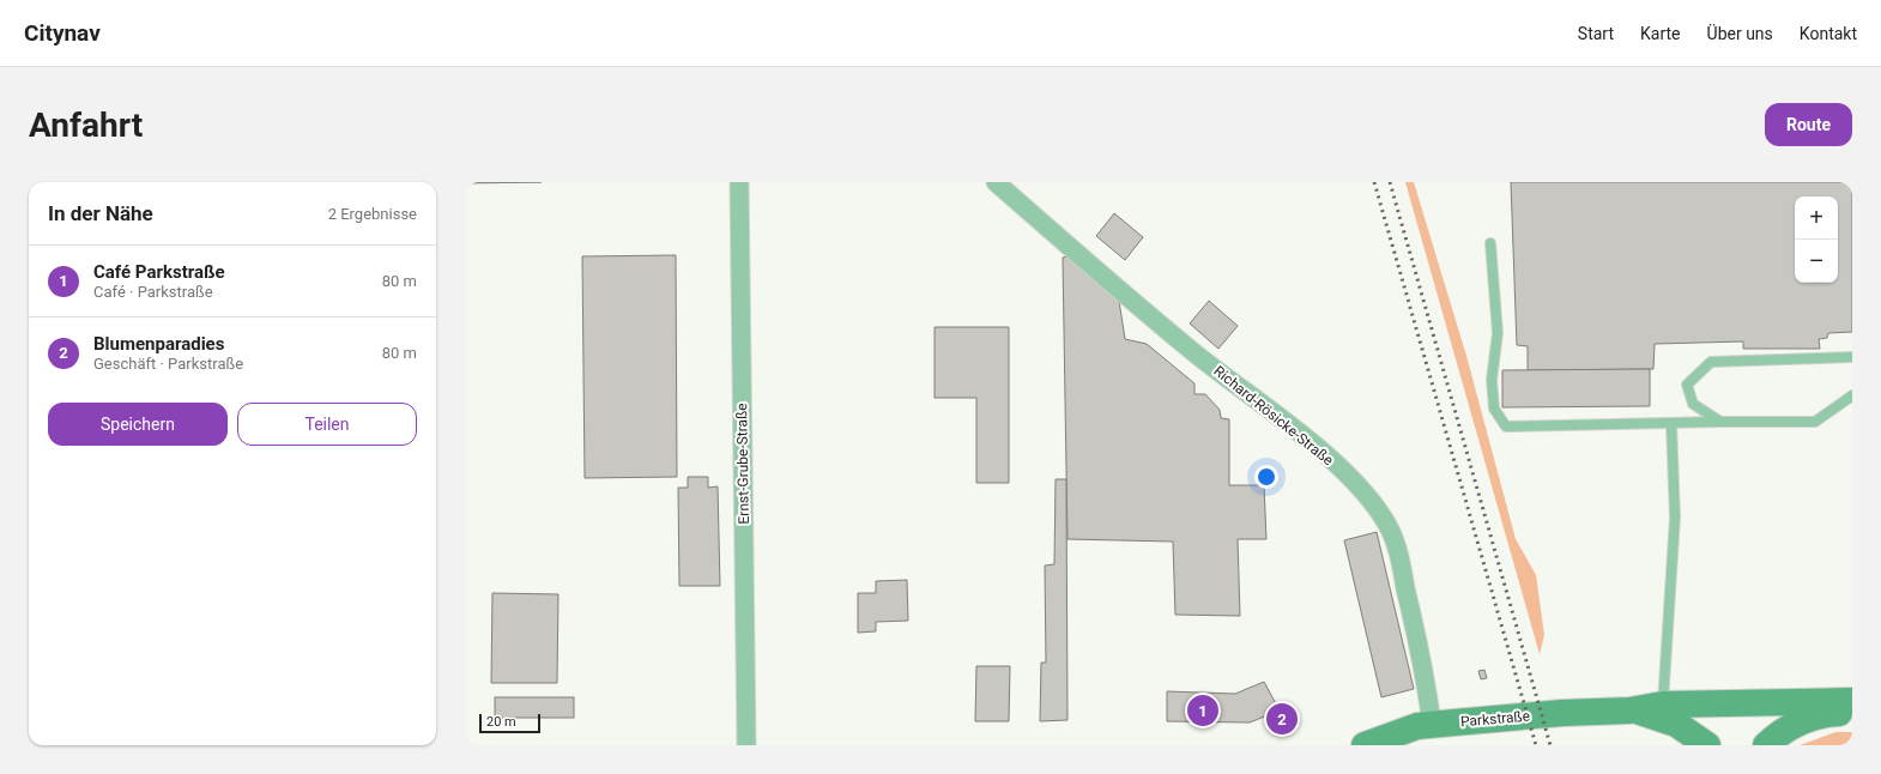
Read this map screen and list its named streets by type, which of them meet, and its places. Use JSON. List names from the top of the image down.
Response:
{
  "streets": {
    "street": ["Richard-Rösicke-Straße", "Ernst-Grube-Straße", "Parkstraße"]
  },
  "crossings": [
    ["Richard-Rösicke-Straße", "Parkstraße"]
  ],
  "scale_bar": "20 m",
  "page": {
    "header": "Citynav",
    "nav": [
      "Start",
      "Karte",
      "Über uns",
      "Kontakt"
    ],
    "buttons": [
      "Route",
      ["Speichern", "Teilen"]
    ],
    "title": "Anfahrt",
    "heading": ["In der Nähe", "2 Ergebnisse"],
    "map_buttons": ["+", "−"],
    "list": [
      {
        "mark": "1",
        "name": "Café Parkstraße",
        "note": "Café · Parkstraße",
        "value": "80 m"
      },
      {
        "mark": "2",
        "name": "Blumenparadies",
        "note": "Geschäft · Parkstraße",
        "value": "80 m"
      }
    ],
    "pins": ["1", "2"],
    "scale": "20 m"
  }
}
